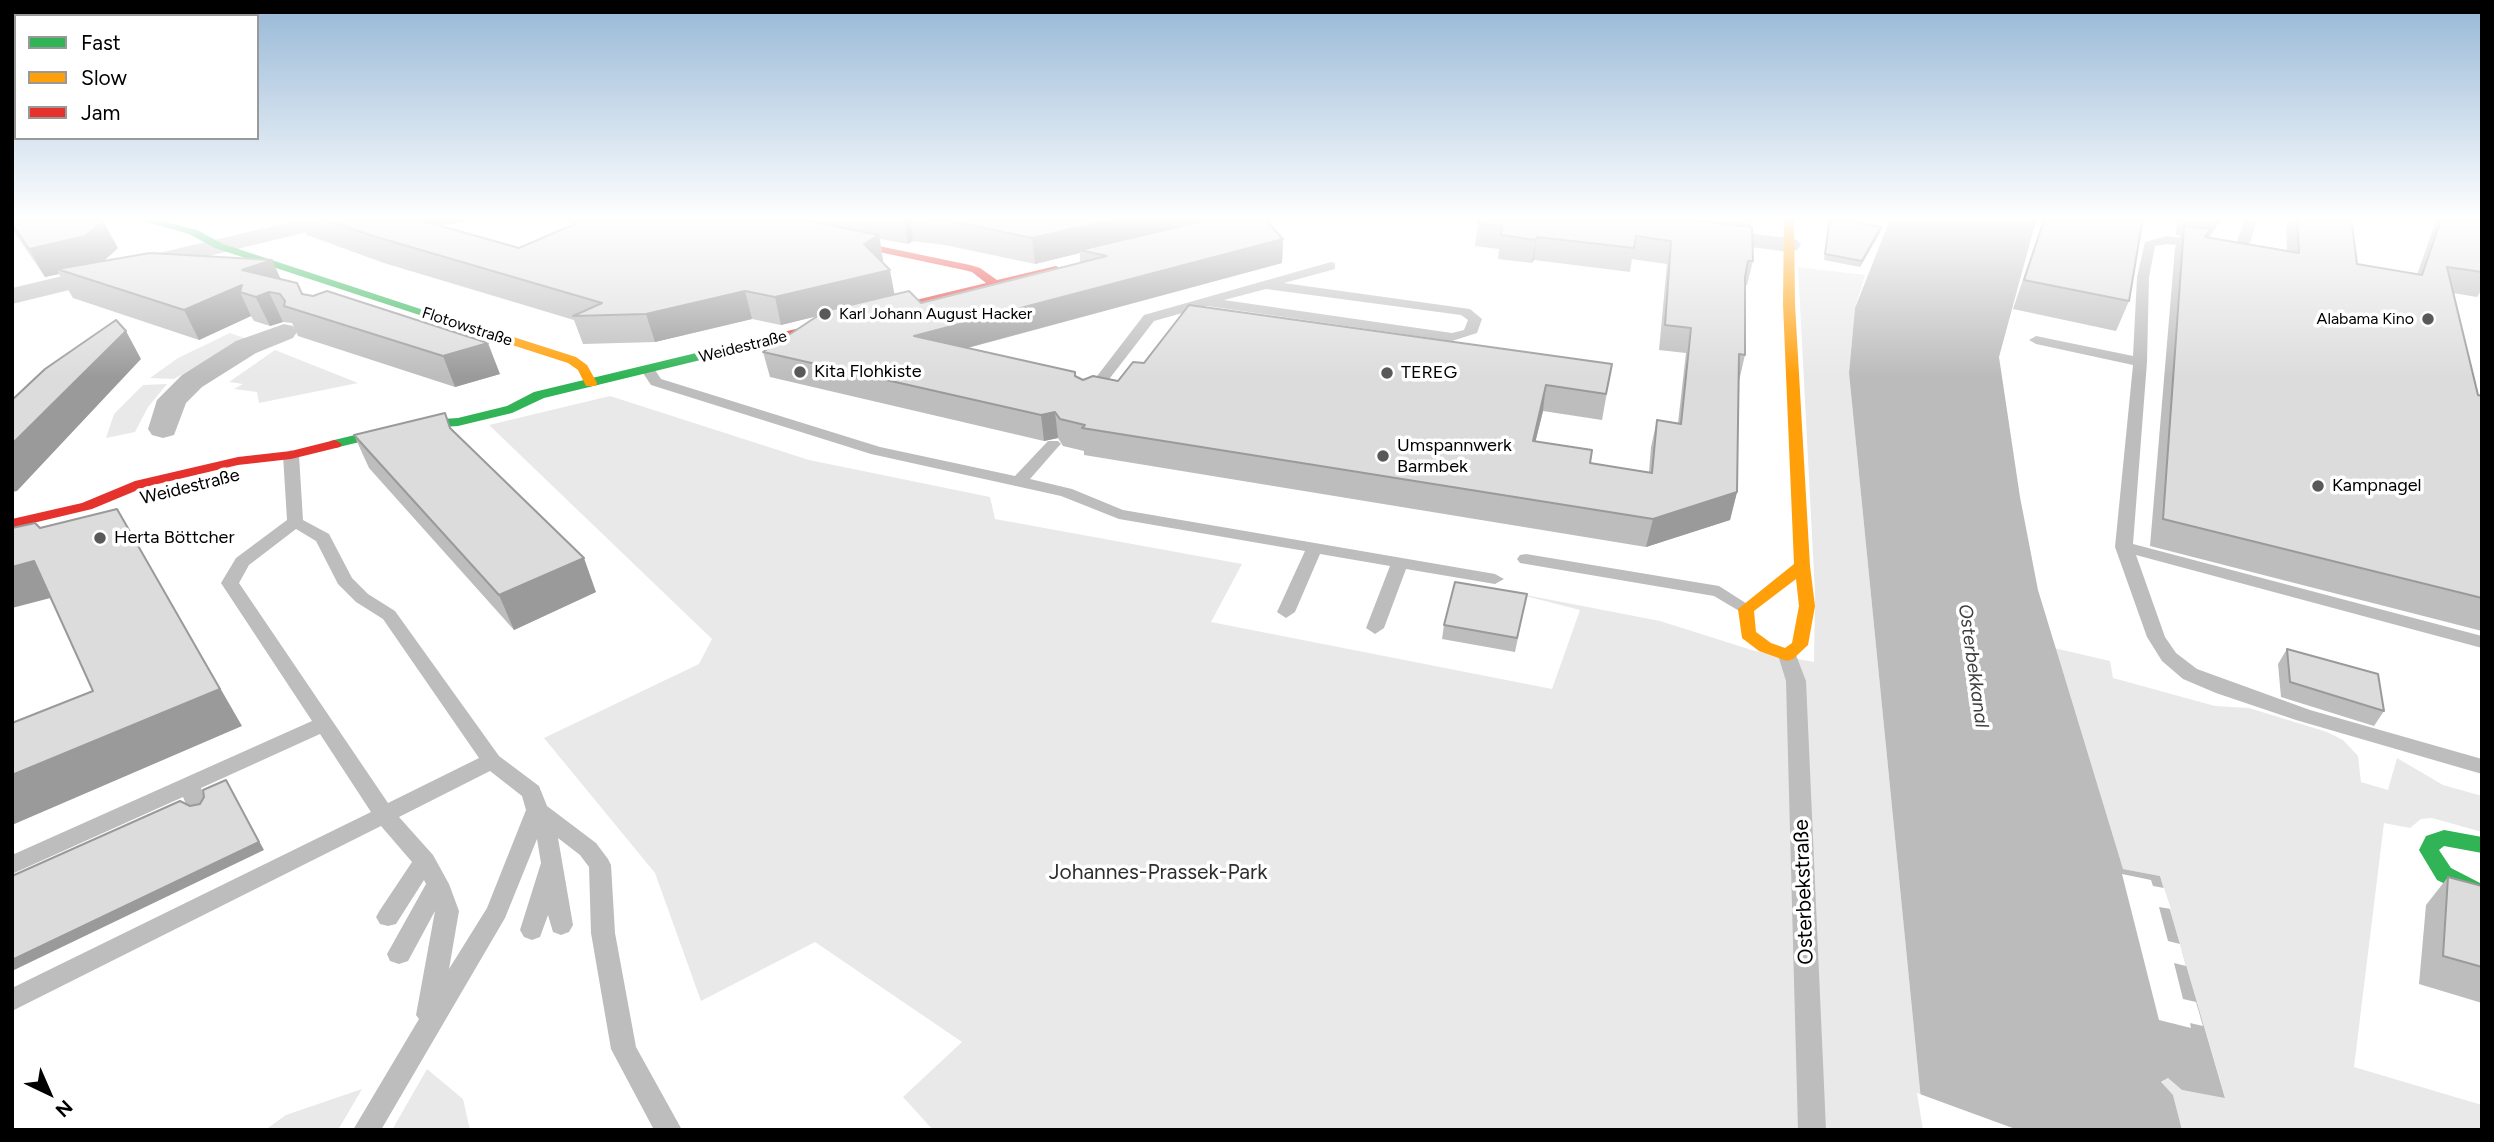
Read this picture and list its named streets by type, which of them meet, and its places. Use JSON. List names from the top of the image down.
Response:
{
  "streets": {
    "street": ["Flotowstraße", "Weidestraße"],
    "lane": ["Osterbekstraße"]
  },
  "crossings": [
    ["Flotowstraße", "Weidestraße"]
  ],
  "water": ["Osterbekkanal"],
  "parks": ["Johannes-Prassek-Park"],
  "places": [
    "Karl Johann August Hacker",
    "Alabama Kino",
    "Kita Flohkiste",
    "TEREG",
    "Umspannwerk Barmbek",
    "Kampnagel",
    "Herta Böttcher"
  ],
  "legend": ["Fast", "Slow", "Jam"],
  "north": "bottom right"
}
